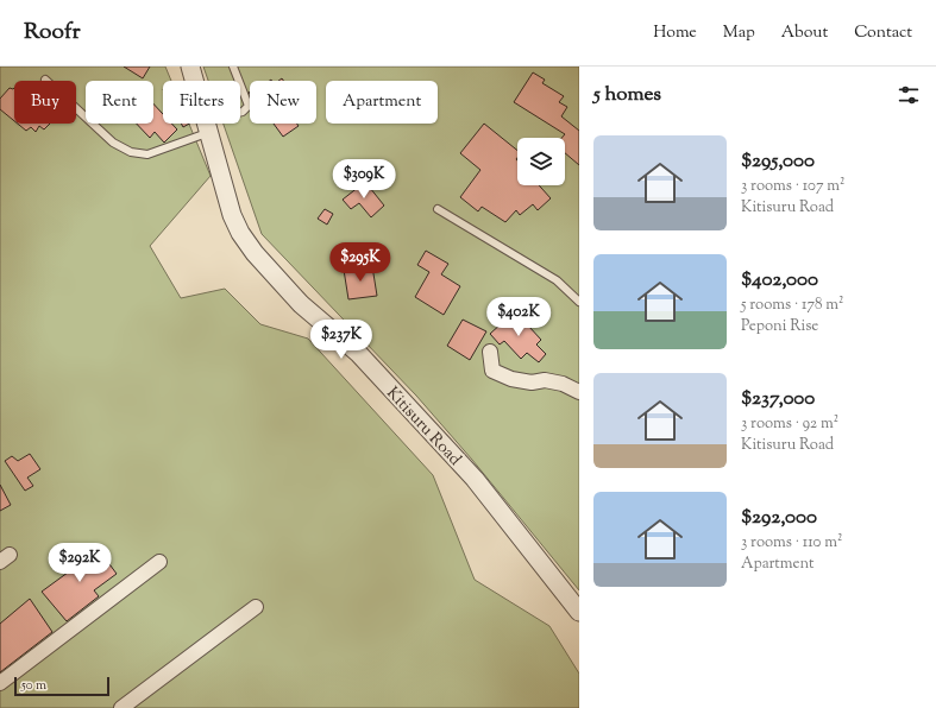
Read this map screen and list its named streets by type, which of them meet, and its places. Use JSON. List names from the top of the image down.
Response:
{
  "streets": {
    "street": ["Kitisuru Road"]
  },
  "scale_bar": "50 m",
  "page": {
    "header": "Roofr",
    "nav": [
      "Home",
      "Map",
      "About",
      "Contact"
    ],
    "heading": "5 homes",
    "chip": [
      "Buy",
      "Rent",
      "Filters",
      "New",
      "Apartment"
    ],
    "list": [
      {
        "name": "$295,000",
        "note": "3 rooms · 107 m² · Kitisuru Road"
      },
      {
        "name": "$402,000",
        "note": "5 rooms · 178 m² · Peponi Rise"
      },
      {
        "name": "$237,000",
        "note": "3 rooms · 92 m² · Kitisuru Road"
      },
      {
        "name": "$292,000",
        "note": "3 rooms · 110 m² · Apartment"
      }
    ],
    "price": [
      "$309K",
      "$295K",
      "$402K",
      "$237K",
      "$292K"
    ],
    "scale": "50 m"
  }
}
